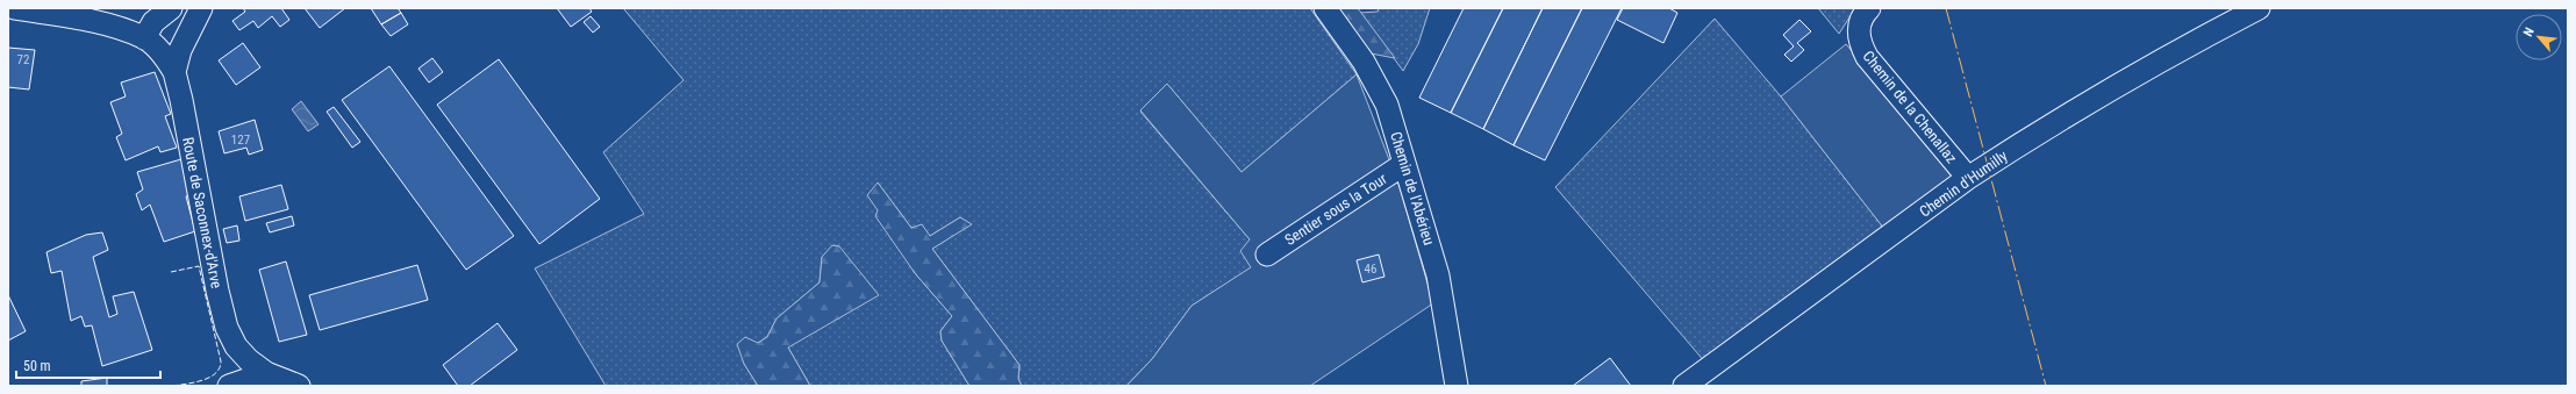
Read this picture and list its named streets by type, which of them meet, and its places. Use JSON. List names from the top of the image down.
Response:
{
  "streets": {
    "street": [
      "Chemin de la Chenallaz",
      "Chemin d'Humilly",
      "Chemin de l'Abérieu",
      "Sentier sous la Tour",
      "Route de Saconnex-d'Arve"
    ]
  },
  "crossings": [
    ["Chemin de la Chenallaz", "Chemin d'Humilly"],
    ["Chemin de l'Abérieu", "Sentier sous la Tour"]
  ],
  "house_numbers": ["72", "127", "46"],
  "scale_bar": "50 m",
  "north": "top left"
}
